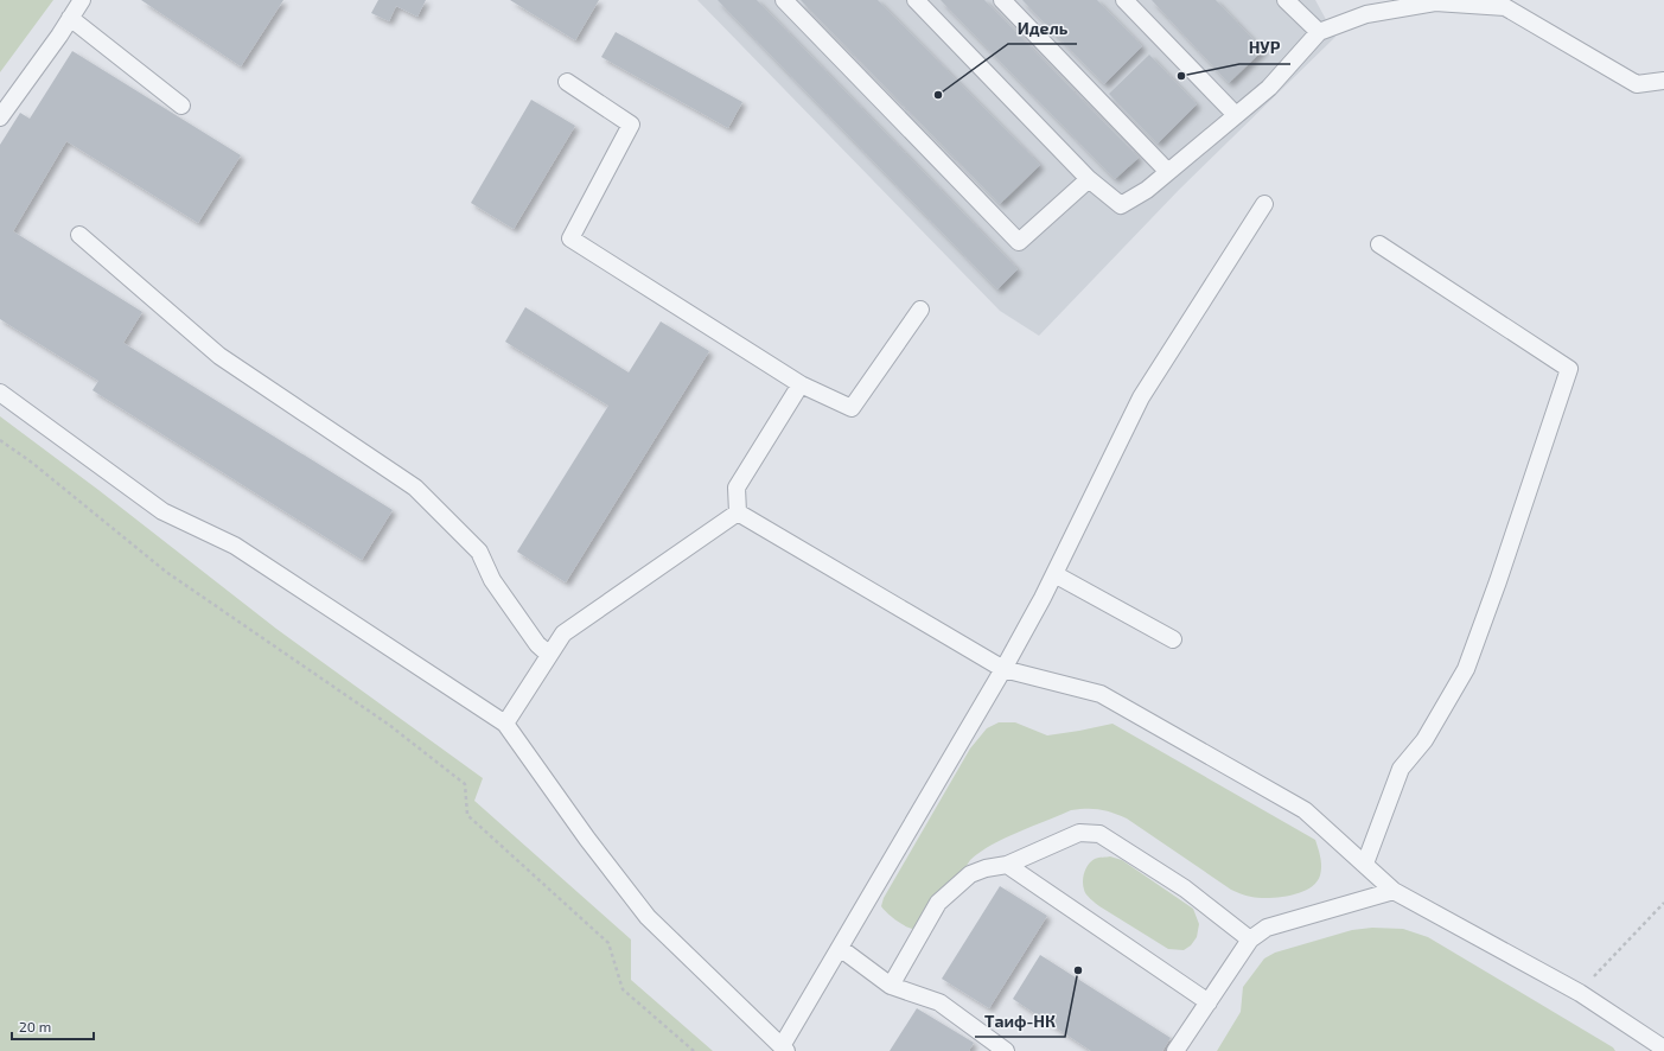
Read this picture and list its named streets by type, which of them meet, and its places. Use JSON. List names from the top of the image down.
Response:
{
  "places": ["НУР", "Идель", "Таиф-НК"],
  "scale_bar": "20 m"
}
